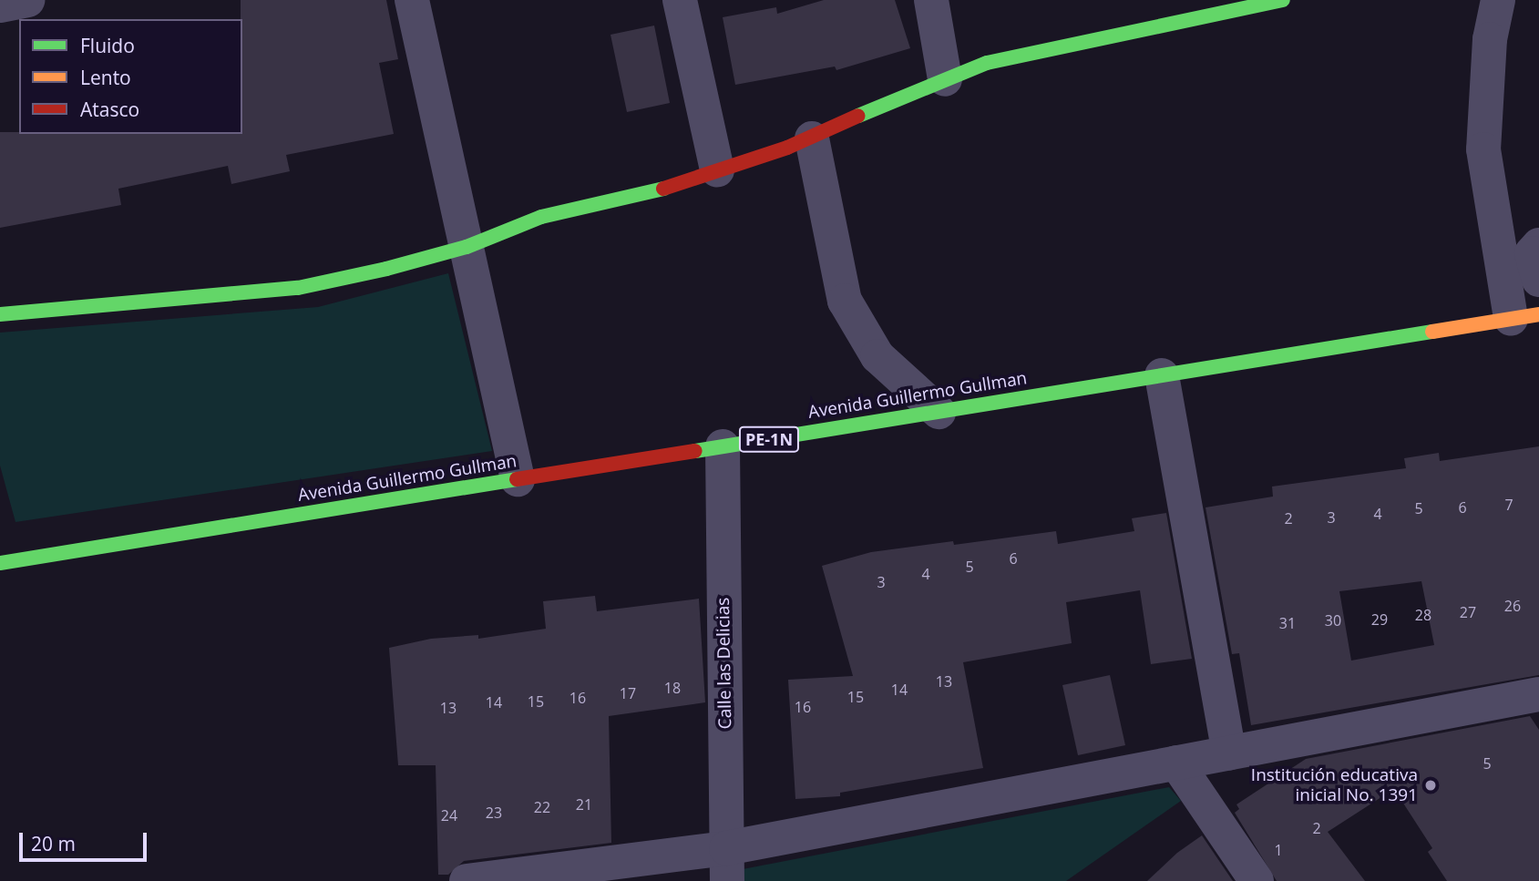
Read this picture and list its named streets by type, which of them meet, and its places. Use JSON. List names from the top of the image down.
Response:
{
  "streets": {
    "main road": ["Avenida Guillermo Gullman", "PE-1N"],
    "street": ["Calle las Delicias"]
  },
  "crossings": [
    ["Avenida Guillermo Gullman", "Calle las Delicias"]
  ],
  "places": ["Institución educativa inicial No. 1391"],
  "house_numbers": [
    "7",
    "6",
    "5",
    "4",
    "3",
    "2",
    "6",
    "5",
    "4",
    "3",
    "26",
    "27",
    "28",
    "29",
    "30",
    "31",
    "13",
    "18",
    "14",
    "17",
    "15",
    "16",
    "15",
    "14",
    "16",
    "13",
    "5",
    "21",
    "22",
    "23",
    "24",
    "2",
    "1"
  ],
  "legend": ["Fluido", "Lento", "Atasco"],
  "scale_bar": "20 m"
}
